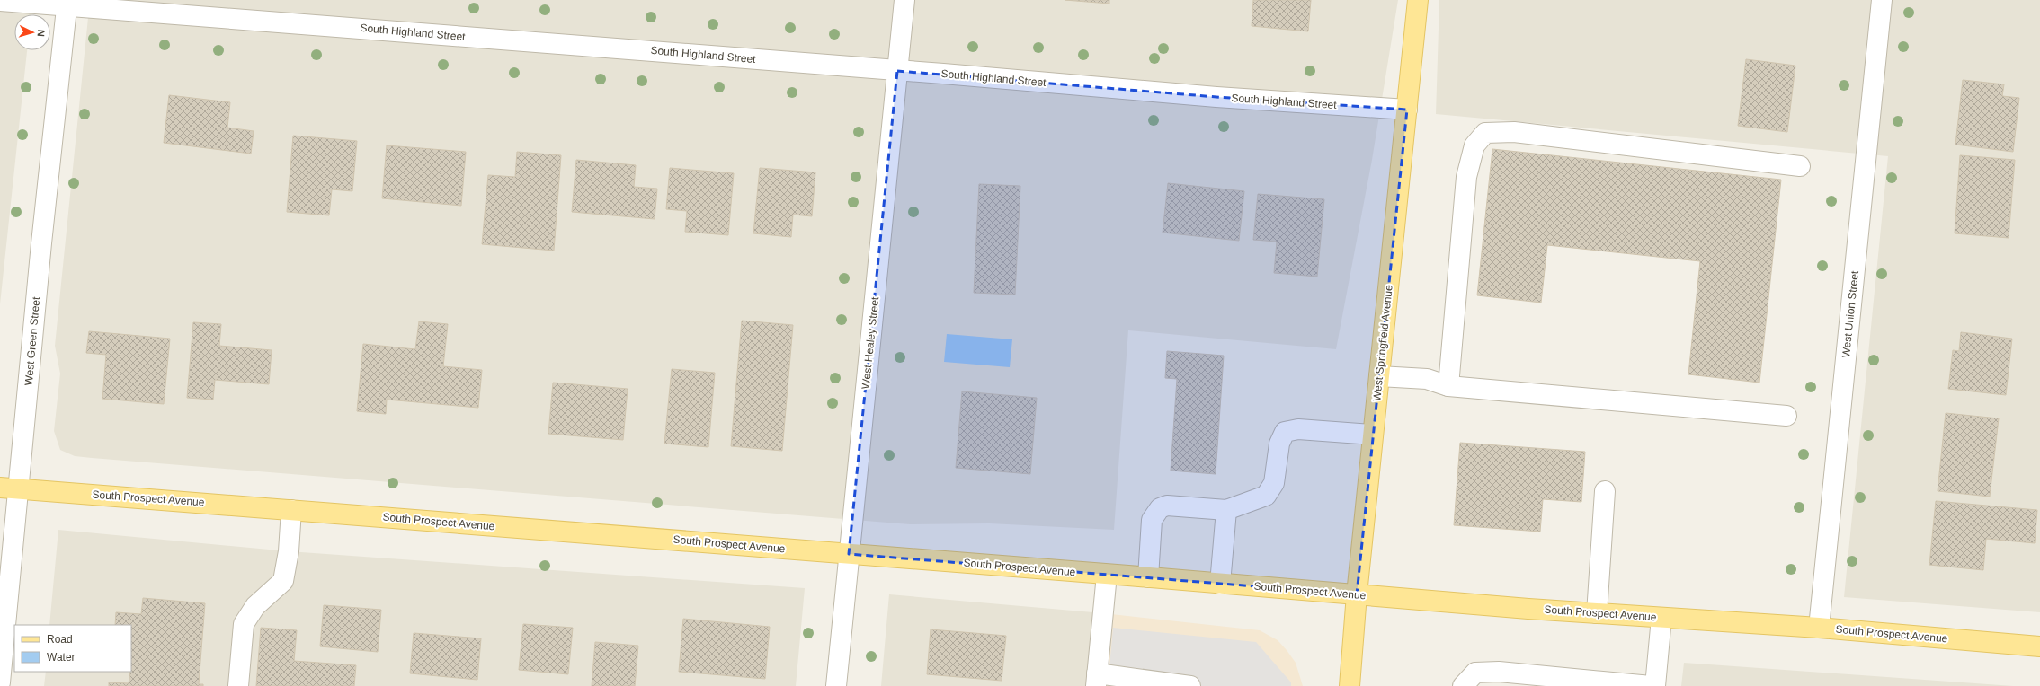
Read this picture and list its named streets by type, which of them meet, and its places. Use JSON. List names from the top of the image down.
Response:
{
  "streets": {
    "main road": ["West Springfield Avenue", "South Prospect Avenue"],
    "street": [
      "South Highland Street",
      "West Union Street",
      "West Green Street",
      "West Healey Street"
    ]
  },
  "crossings": [
    ["South Highland Street", "West Green Street"],
    ["South Highland Street", "West Healey Street"],
    ["South Highland Street", "West Springfield Avenue"],
    ["West Union Street", "South Prospect Avenue"],
    ["West Green Street", "South Prospect Avenue"],
    ["West Healey Street", "South Prospect Avenue"],
    ["West Springfield Avenue", "South Prospect Avenue"]
  ],
  "legend": ["Road", "Water"],
  "north": "right"
}
